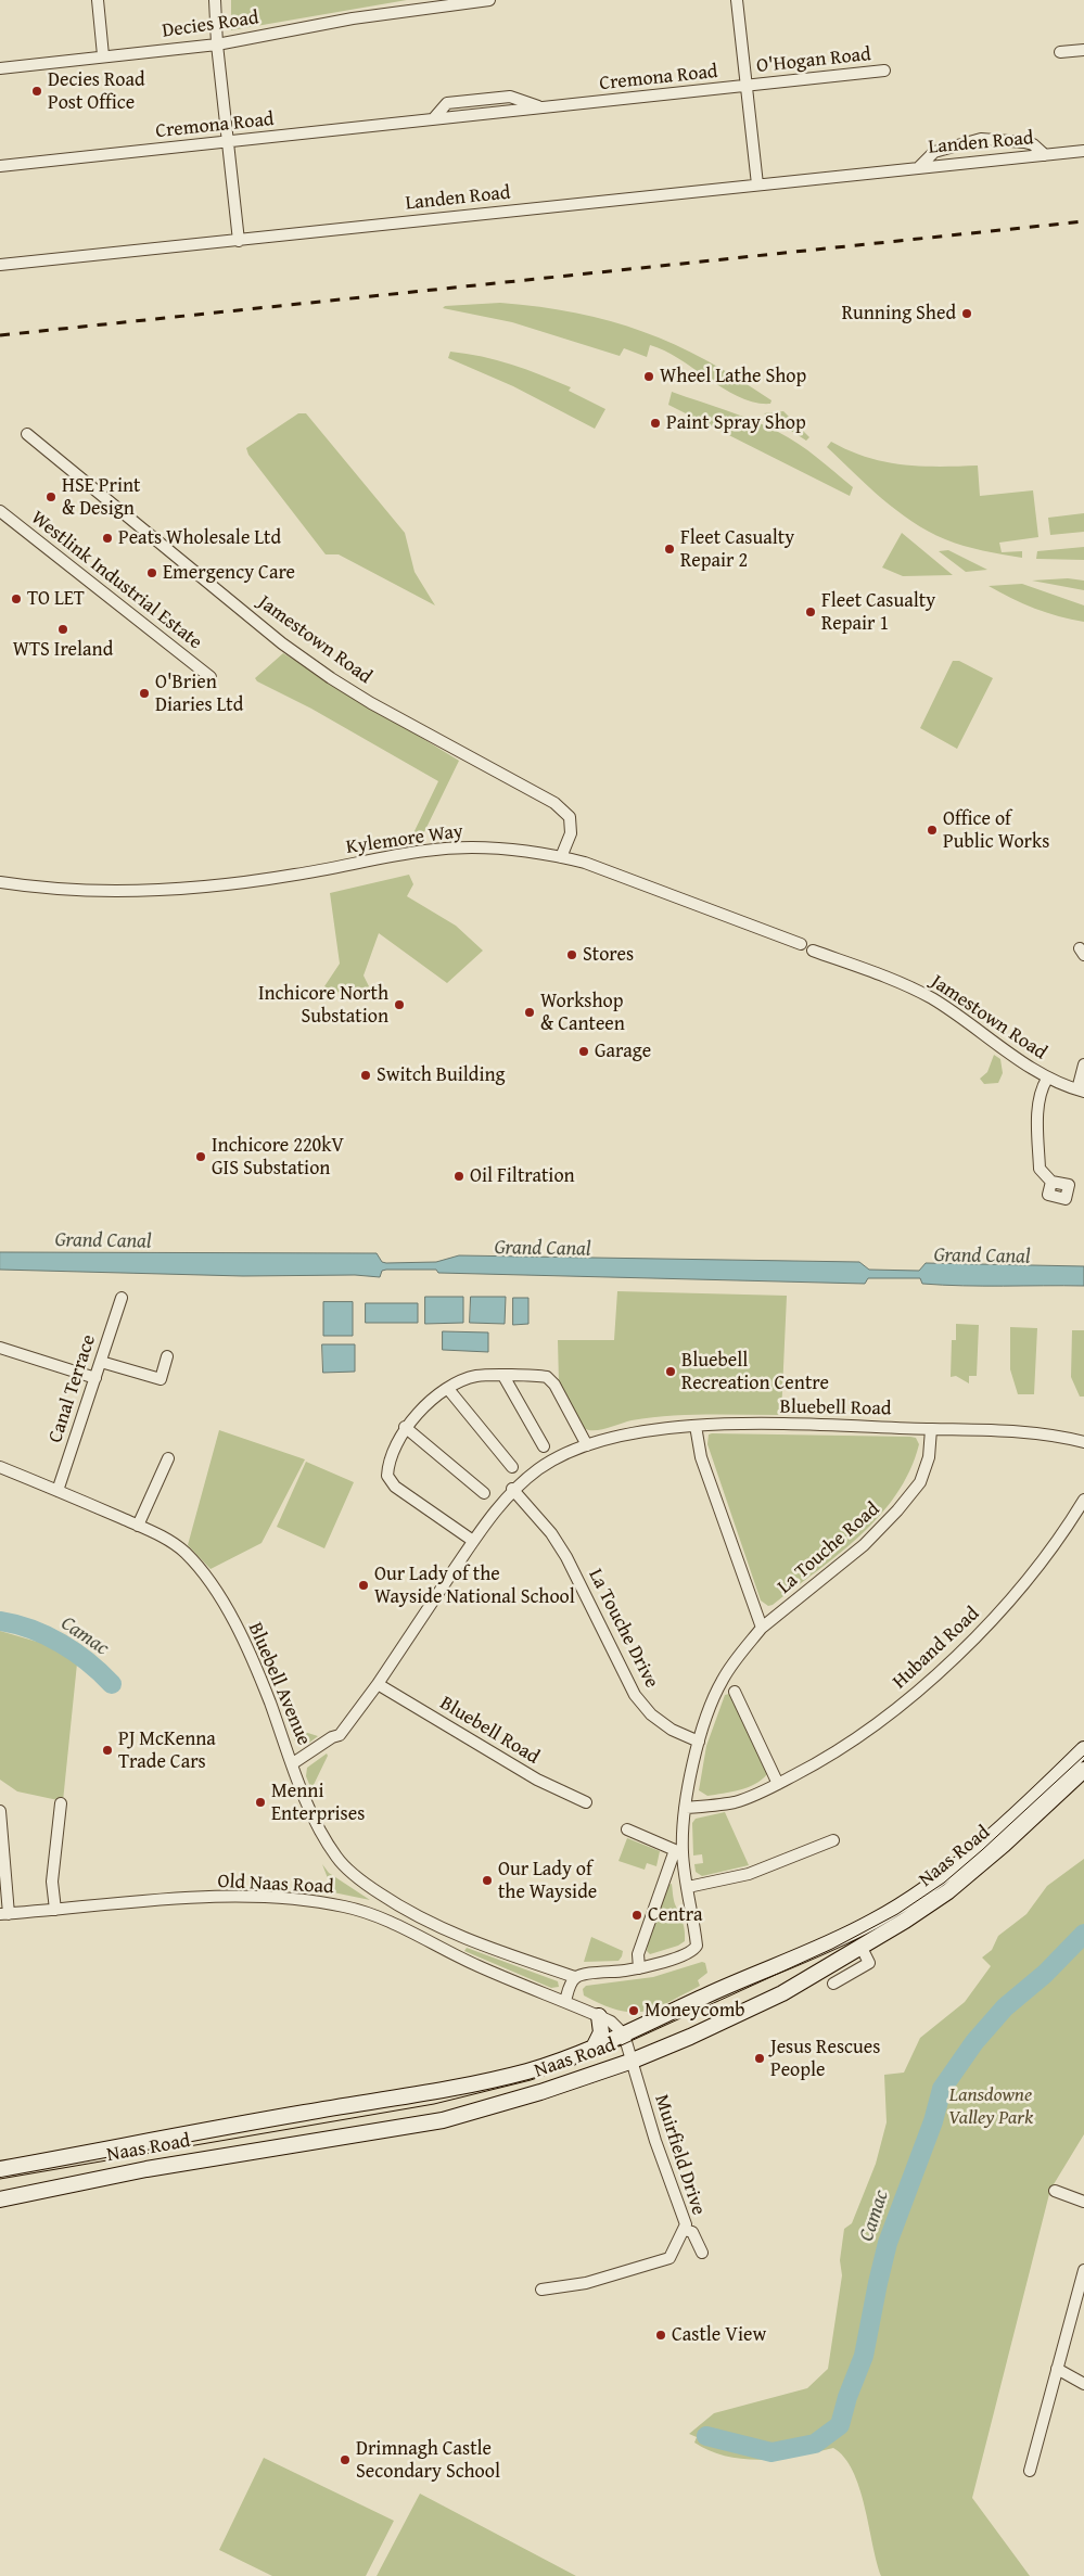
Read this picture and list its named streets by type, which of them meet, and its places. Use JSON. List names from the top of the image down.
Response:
{
  "streets": {
    "main road": ["Naas Road"],
    "street": [
      "Decies Road",
      "O'Hogan Road",
      "Cremona Road",
      "Landen Road",
      "Westlink Industrial Estate",
      "Jamestown Road",
      "Kylemore Way",
      "Canal Terrace",
      "Bluebell Road",
      "La Touche Road",
      "La Touche Drive",
      "Huband Road",
      "Bluebell Avenue",
      "Old Naas Road",
      "Muirfield Drive"
    ]
  },
  "crossings": [
    ["O'Hogan Road", "Cremona Road"],
    ["O'Hogan Road", "Landen Road"],
    ["Jamestown Road", "Kylemore Way"],
    ["Canal Terrace", "Bluebell Avenue"],
    ["Bluebell Road", "La Touche Road"],
    ["Bluebell Road", "La Touche Drive"],
    ["Bluebell Road", "Bluebell Avenue"],
    ["La Touche Road", "La Touche Drive"],
    ["La Touche Road", "Huband Road"],
    ["La Touche Road", "Bluebell Avenue"],
    ["Naas Road", "Old Naas Road"],
    ["Naas Road", "Muirfield Drive"]
  ],
  "water": ["Grand Canal", "Camac"],
  "parks": ["Lansdowne Valley Park"],
  "places": [
    "Decies Road Post Office",
    "Running Shed",
    "Wheel Lathe Shop",
    "Paint Spray Shop",
    "HSE Print & Design",
    "Peats Wholesale Ltd",
    "Fleet Casualty Repair 2",
    "Emergency Care",
    "TO LET",
    "Fleet Casualty Repair 1",
    "WTS Ireland",
    "O'Brien Diaries Ltd",
    "Office of Public Works",
    "Stores",
    "Inchicore North Substation",
    "Workshop & Canteen",
    "Garage",
    "Switch Building",
    "Inchicore 220kV GIS Substation",
    "Oil Filtration",
    "Bluebell Recreation Centre",
    "Our Lady of the Wayside National School",
    "PJ McKenna Trade Cars",
    "Menni Enterprises",
    "Our Lady of the Wayside",
    "Centra",
    "Moneycomb",
    "Jesus Rescues People",
    "Castle View",
    "Drimnagh Castle Secondary School"
  ]
}
